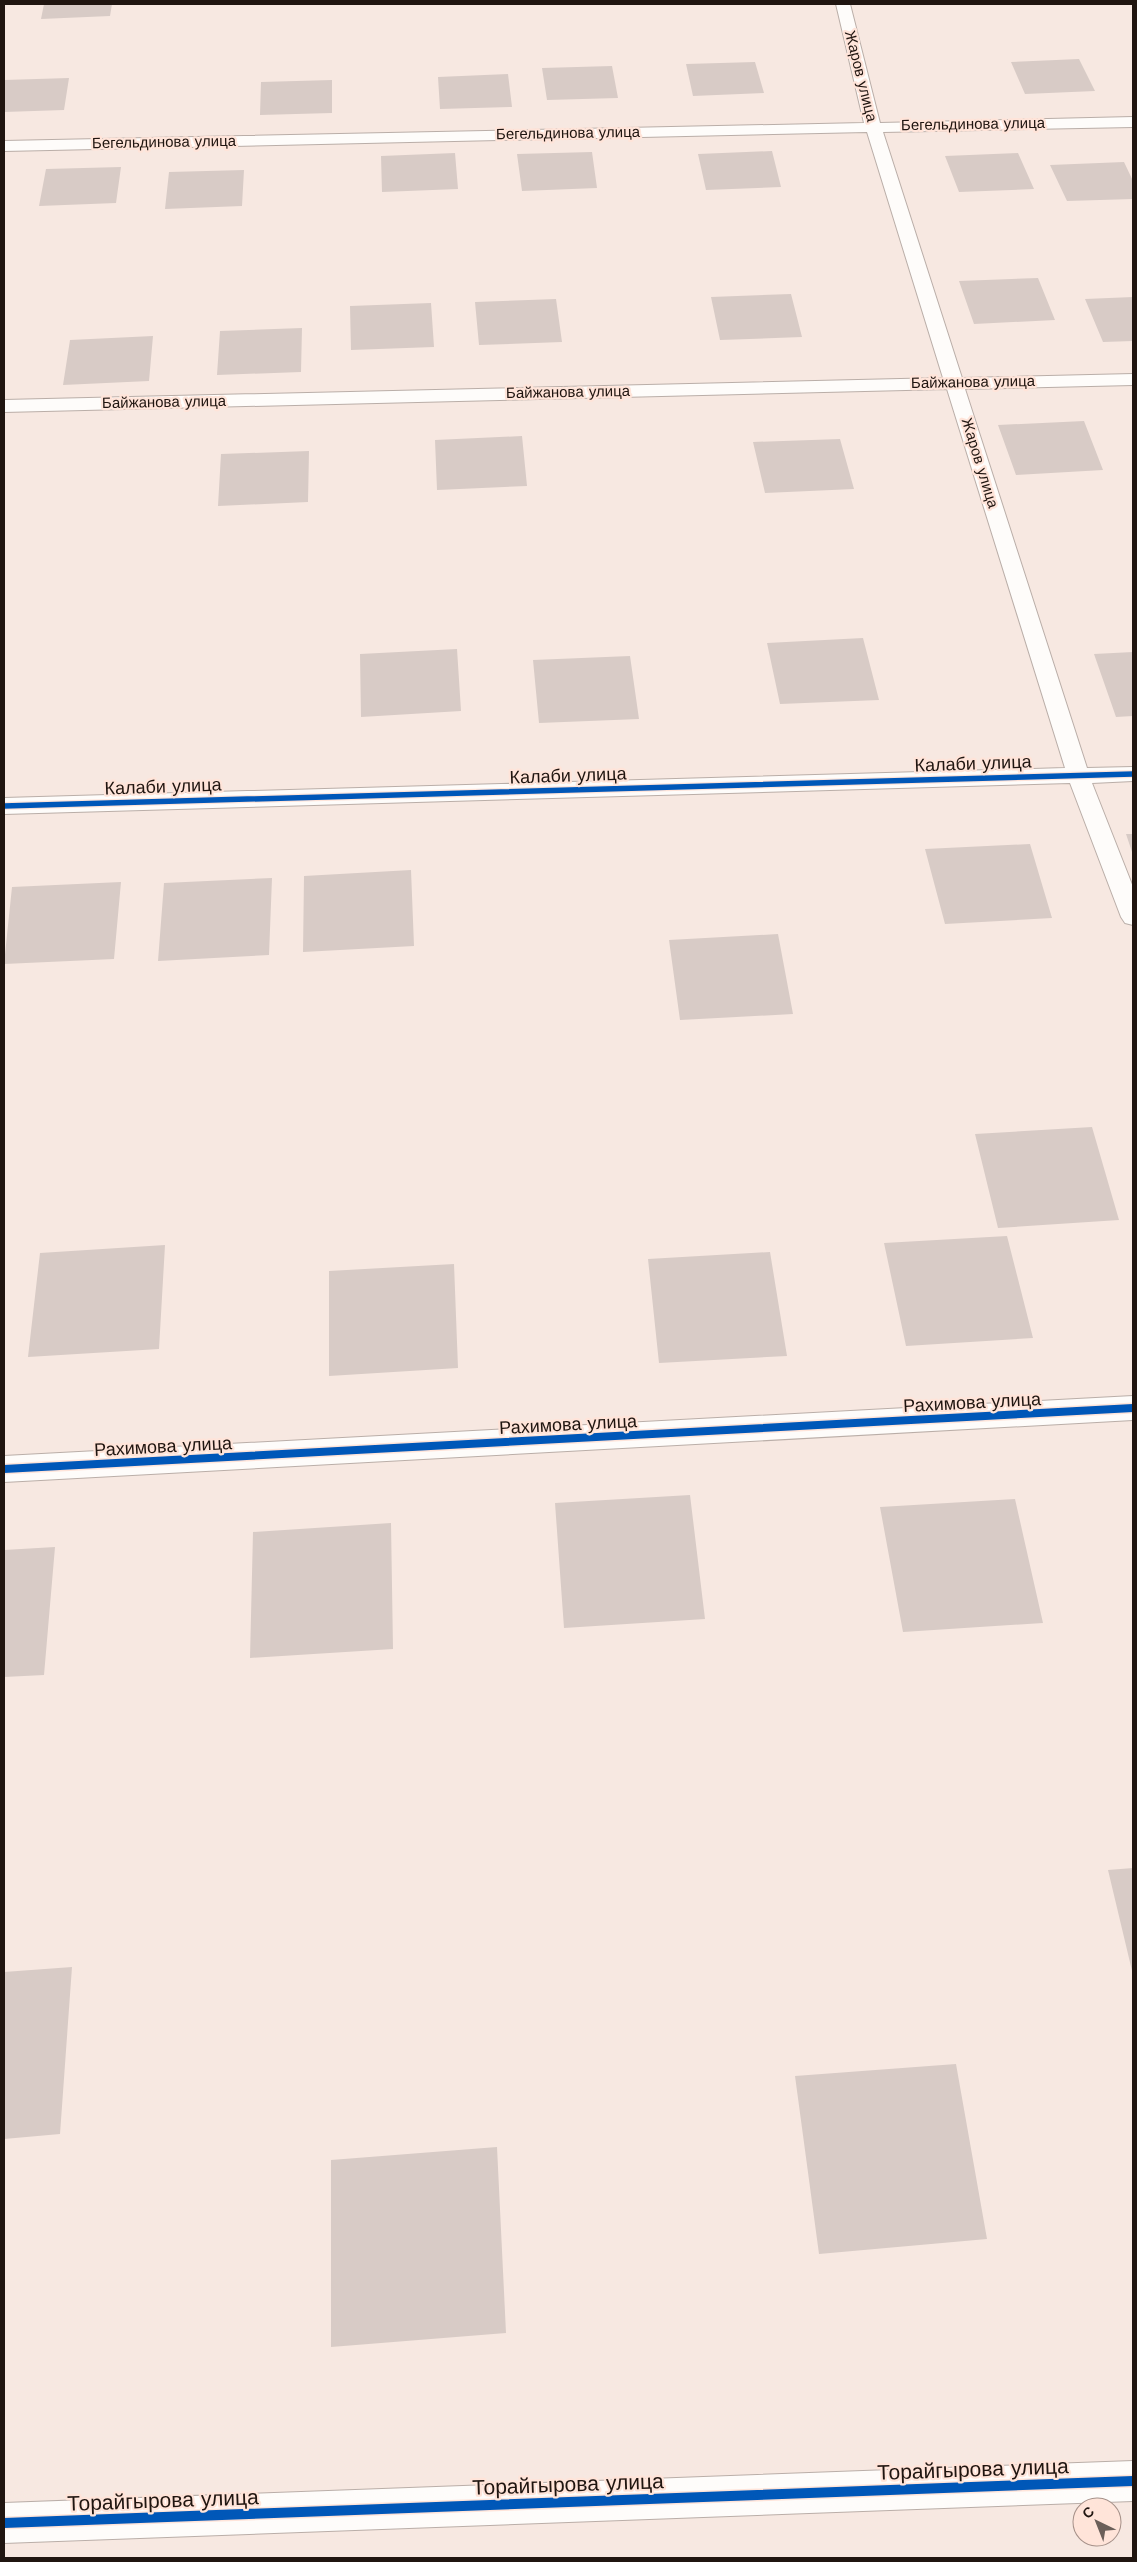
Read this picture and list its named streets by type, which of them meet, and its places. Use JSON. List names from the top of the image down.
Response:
{
  "streets": {
    "street": [
      "Жаров улица",
      "Бегельдинова улица",
      "Байжанова улица",
      "Калаби улица",
      "Рахимова улица",
      "Торайгырова улица"
    ]
  },
  "crossings": [
    ["Жаров улица", "Бегельдинова улица"],
    ["Жаров улица", "Байжанова улица"],
    ["Жаров улица", "Калаби улица"]
  ],
  "north": "top left"
}
